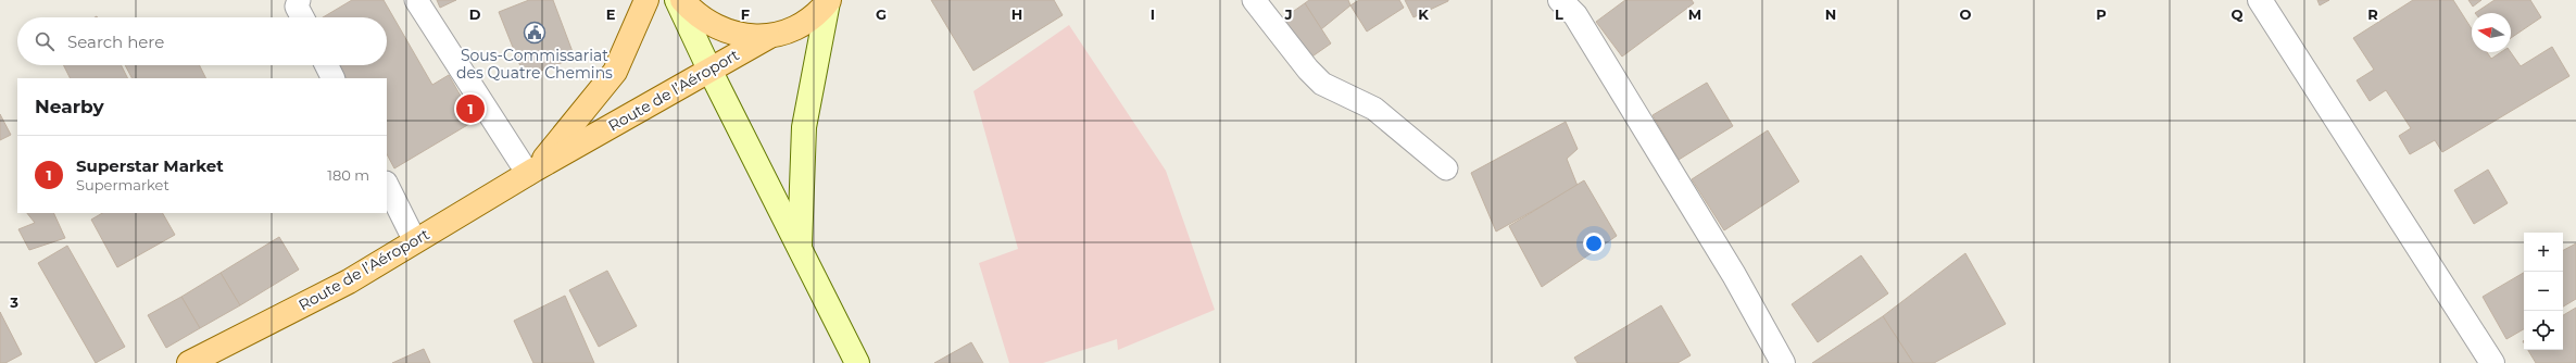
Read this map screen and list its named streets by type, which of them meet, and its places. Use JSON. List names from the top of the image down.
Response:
{
  "streets": {
    "main road": ["Route de l’Aéroport"]
  },
  "places": {
    "public building": ["Sous-Commissariat des Quatre Chemins"]
  },
  "north": "left",
  "page": {
    "search": "Search here",
    "heading": "Nearby",
    "pins": "1",
    "list": [
      {
        "mark": "1",
        "name": "Superstar Market",
        "note": "Supermarket",
        "value": "180 m"
      }
    ],
    "map_buttons": ["+", "−"]
  },
  "grid": {
    "columns": [
      "D",
      "E",
      "F",
      "G",
      "H",
      "I",
      "J",
      "K",
      "L",
      "M",
      "N",
      "O",
      "P",
      "Q",
      "R"
    ],
    "rows": ["3"]
  }
}
